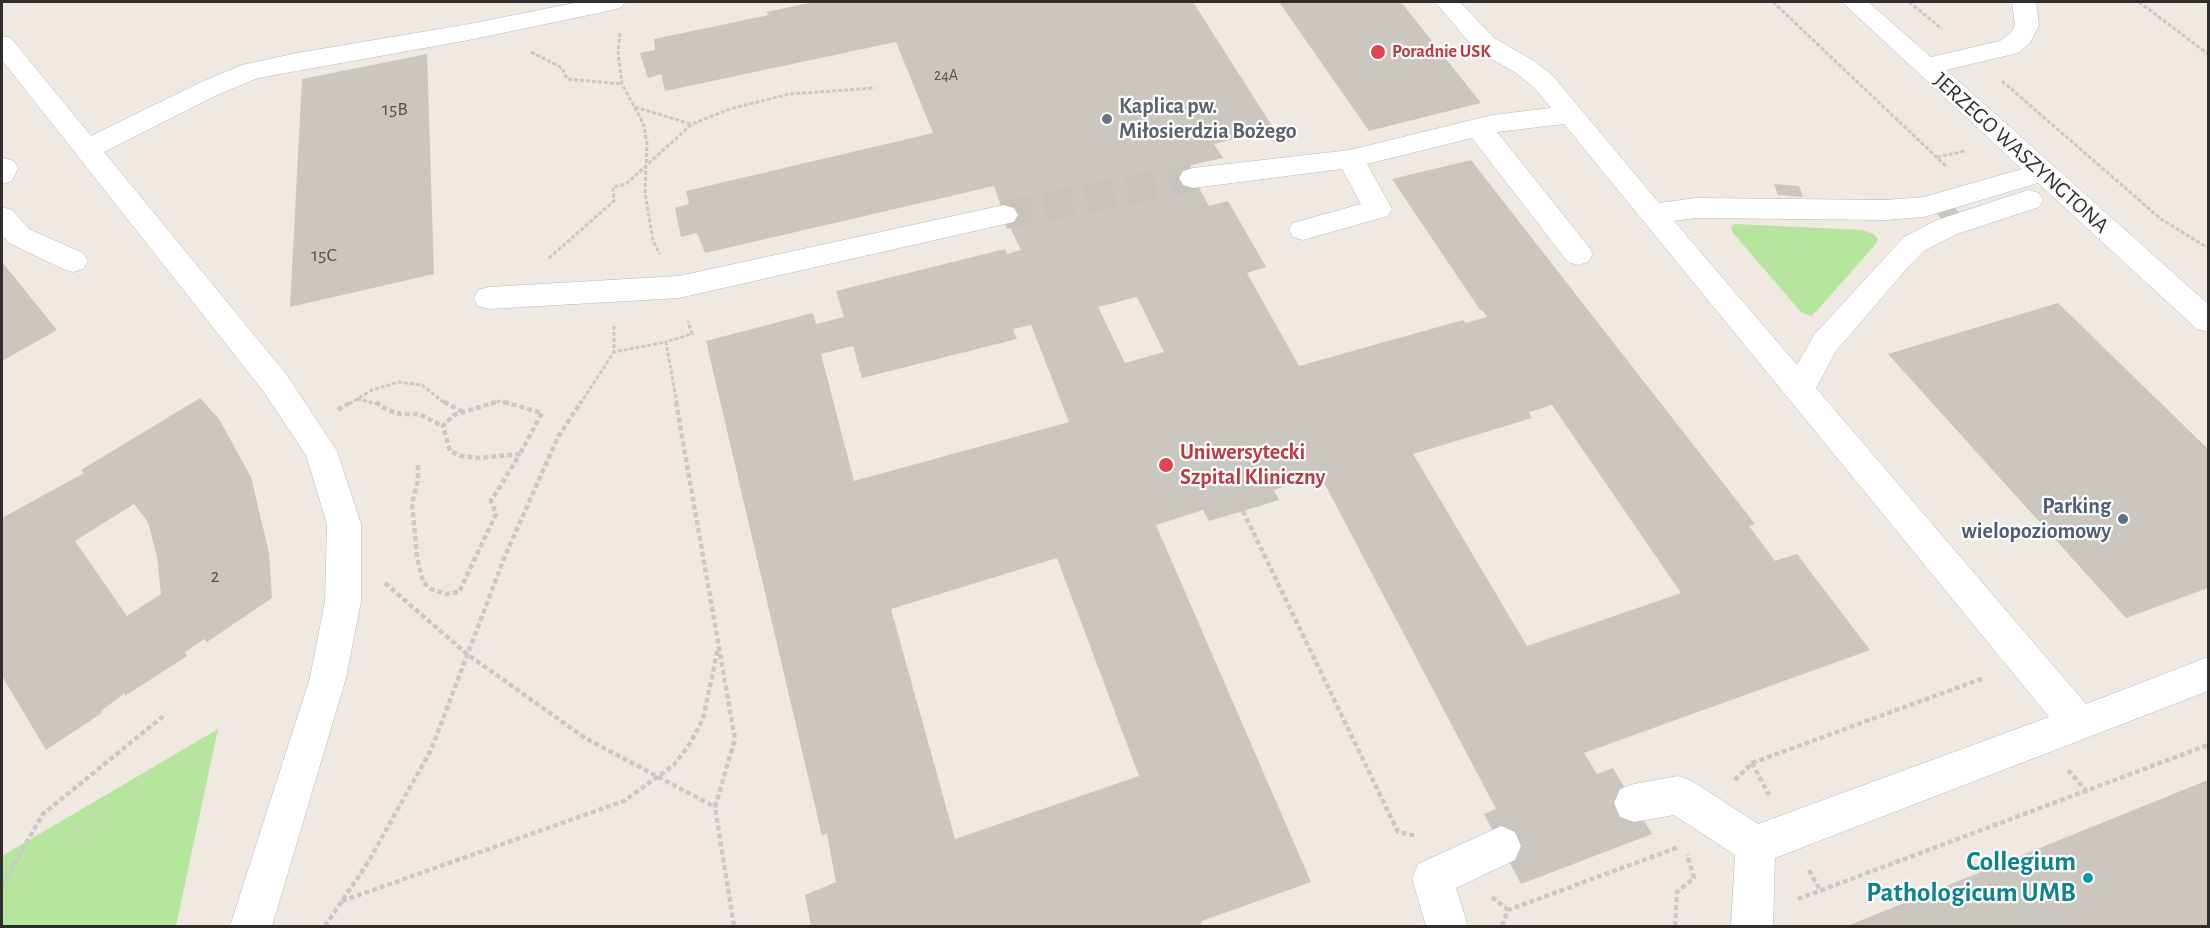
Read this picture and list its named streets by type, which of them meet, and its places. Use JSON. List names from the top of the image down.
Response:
{
  "streets": {
    "street": ["JERZEGO WASZYNGTONA"]
  },
  "places": [
    "Poradnie USK",
    "Kaplica pw. Miłosierdzia Bożego",
    "Uniwersytecki Szpital Kliniczny",
    "Parking wielopoziomowy",
    "Collegium Pathologicum UMB"
  ],
  "house_numbers": [
    "24A",
    "15B",
    "15C",
    "2"
  ]
}
